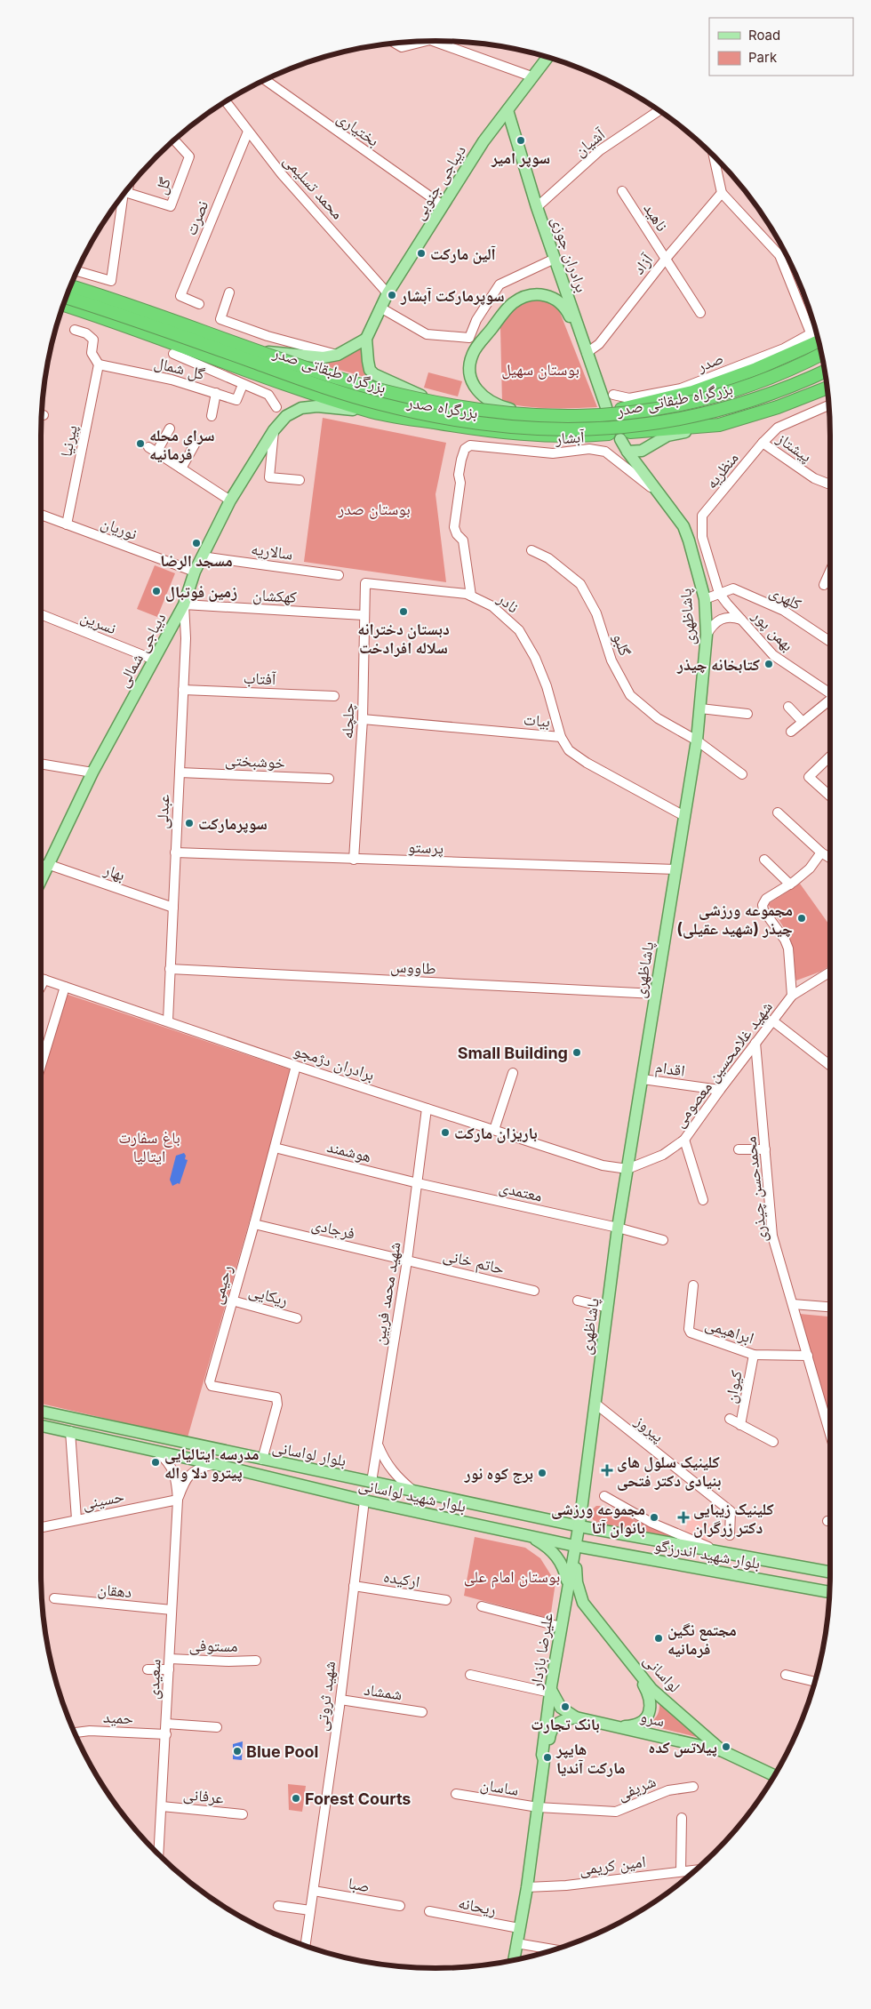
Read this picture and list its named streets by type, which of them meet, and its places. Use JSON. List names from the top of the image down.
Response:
{
  "streets": {
    "highway": ["بزرگراه طبقاتی صدر", "بزرگراه صدر"],
    "main road": [
      "دیباجی جنوبی",
      "برادران جوزی",
      "پاشاظهری",
      "دیباجی شمالی",
      "بلوار لواسانی",
      "بلوار شهید لواسانی",
      "بلوار شهید اندرزگو",
      "علیرضا بازدار",
      "لواسانی",
      "سرو"
    ],
    "street": [
      "بختیاری",
      "آشیان",
      "گل",
      "محمد تسلیمی",
      "ناهید",
      "نصرت",
      "آزاد",
      "صدر",
      "گل شمال",
      "آبشار",
      "پیرنیا",
      "پیشتاز",
      "منظریه",
      "نوریان",
      "سالاریه",
      "کهکشان",
      "کلهری",
      "نادر",
      "نسرین",
      "بهمن پور",
      "گلبو",
      "آفتاب",
      "بیات",
      "چلچله",
      "خوشبختی",
      "عبدلی",
      "پرستو",
      "بهار",
      "طاووس",
      "برادران دژمجو",
      "شهید غلامحسین معصومی",
      "اقدام",
      "هوشمند",
      "محمدحسن چیذری",
      "معتمدی",
      "فرجادی",
      "حاتم خانی",
      "رحیمی",
      "شهید محمد فربین",
      "ریکایی",
      "ابراهیمی",
      "کیوان",
      "پیروز",
      "حسینی",
      "ارکیده",
      "دهقان",
      "مستوفی",
      "سعیدی",
      "شمشاد",
      "شهید ثروتی",
      "حمید",
      "ساسان",
      "شریفی",
      "عرفانی",
      "امین کریمی",
      "صبا",
      "ریحانه"
    ]
  },
  "crossings": [
    ["بختیاری", "دیباجی جنوبی"],
    ["آشیان", "برادران جوزی"],
    ["دیباجی جنوبی", "محمد تسلیمی"],
    ["دیباجی جنوبی", "برادران جوزی"],
    ["دیباجی جنوبی", "بزرگراه صدر"],
    ["محمد تسلیمی", "نصرت"],
    ["ناهید", "آزاد"],
    ["برادران جوزی", "آزاد"],
    ["برادران جوزی", "بزرگراه صدر"],
    ["آزاد", "بزرگراه صدر"],
    ["گل شمال", "پیرنیا"],
    ["بزرگراه صدر", "پاشاظهری"],
    ["بزرگراه صدر", "دیباجی شمالی"],
    ["آبشار", "نادر"],
    ["آبشار", "پاشاظهری"],
    ["پیرنیا", "نوریان"],
    ["پیشتاز", "منظریه"],
    ["منظریه", "کلهری"],
    ["منظریه", "بهمن پور"],
    ["نوریان", "دیباجی شمالی"],
    ["سالاریه", "دیباجی شمالی"],
    ["کهکشان", "دیباجی شمالی"],
    ["کهکشان", "چلچله"],
    ["کهکشان", "عبدلی"],
    ["کلهری", "پاشاظهری"],
    ["کلهری", "بهمن پور"],
    ["نادر", "بیات"],
    ["نادر", "چلچله"],
    ["پاشاظهری", "گلبو"],
    ["پاشاظهری", "بیات"],
    ["پاشاظهری", "پرستو"],
    ["پاشاظهری", "طاووس"],
    ["پاشاظهری", "برادران دژمجو"],
    ["پاشاظهری", "شهید غلامحسین معصومی"],
    ["پاشاظهری", "اقدام"],
    ["پاشاظهری", "معتمدی"],
    ["پاشاظهری", "پیروز"],
    ["پاشاظهری", "بلوار لواسانی"],
    ["پاشاظهری", "بلوار شهید اندرزگو"],
    ["پاشاظهری", "علیرضا بازدار"],
    ["پاشاظهری", "لواسانی"],
    ["نسرین", "دیباجی شمالی"],
    ["دیباجی شمالی", "عبدلی"],
    ["دیباجی شمالی", "بهار"],
    ["آفتاب", "عبدلی"],
    ["بیات", "چلچله"],
    ["چلچله", "پرستو"],
    ["خوشبختی", "عبدلی"],
    ["عبدلی", "پرستو"],
    ["عبدلی", "بهار"],
    ["عبدلی", "طاووس"],
    ["عبدلی", "برادران دژمجو"],
    ["برادران دژمجو", "شهید غلامحسین معصومی"],
    ["برادران دژمجو", "رحیمی"],
    ["برادران دژمجو", "شهید محمد فربین"],
    ["شهید غلامحسین معصومی", "اقدام"],
    ["شهید غلامحسین معصومی", "محمدحسن چیذری"],
    ["هوشمند", "معتمدی"],
    ["هوشمند", "رحیمی"],
    ["هوشمند", "شهید محمد فربین"],
    ["محمدحسن چیذری", "ابراهیمی"],
    ["معتمدی", "شهید محمد فربین"],
    ["فرجادی", "حاتم خانی"],
    ["فرجادی", "رحیمی"],
    ["فرجادی", "شهید محمد فربین"],
    ["حاتم خانی", "شهید محمد فربین"],
    ["رحیمی", "ریکایی"],
    ["رحیمی", "بلوار لواسانی"],
    ["شهید محمد فربین", "بلوار لواسانی"],
    ["ابراهیمی", "کیوان"],
    ["بلوار لواسانی", "بلوار شهید اندرزگو"],
    ["بلوار شهید لواسانی", "سعیدی"],
    ["بلوار شهید لواسانی", "شهید ثروتی"],
    ["حسینی", "سعیدی"],
    ["بلوار شهید اندرزگو", "علیرضا بازدار"],
    ["بلوار شهید اندرزگو", "لواسانی"],
    ["ارکیده", "شهید ثروتی"],
    ["دهقان", "سعیدی"],
    ["مستوفی", "سعیدی"],
    ["علیرضا بازدار", "لواسانی"],
    ["علیرضا بازدار", "سرو"],
    ["علیرضا بازدار", "ساسان"],
    ["علیرضا بازدار", "شریفی"],
    ["علیرضا بازدار", "امین کریمی"],
    ["علیرضا بازدار", "ریحانه"],
    ["لواسانی", "سرو"],
    ["سعیدی", "حمید"],
    ["سعیدی", "عرفانی"],
    ["شمشاد", "شهید ثروتی"],
    ["شهید ثروتی", "صبا"],
    ["ساسان", "شریفی"]
  ],
  "parks": [
    "بوستان سهیل",
    "بوستان صدر",
    "باغ سفارت ایتالیا",
    "بوستان امام علی"
  ],
  "places": {
    "other": [
      "سوپر امیر",
      "آلین مارکت",
      "سوپرمارکت آبشار",
      "سرای محله فرمانیه",
      "مسجد الرضا",
      "زمین فوتبال",
      "دبستان دخترانه سلاله افرادخت",
      "کتابخانه چیذر",
      "سوپرمارکت",
      "مجموعه ورزشی چیذر (شهید عقیلی)",
      "Small Building",
      "باریزان مارکت",
      "مدرسه ایتالیایی پیترو دلا واله",
      "برج کوه نور",
      "مجموعه ورزشی بانوان آتا",
      "مجتمع نگین فرمانیه",
      "بانک تجارت",
      "پیلاتس کده",
      "Blue Pool",
      "هایپر مارکت آندیا",
      "Forest Courts"
    ],
    "health": ["کلینیک سلول های بنیادی دکتر فتحی", "کلینیک زیبایی دکتر زرگران"]
  },
  "legend": ["Road", "Park"]
}
